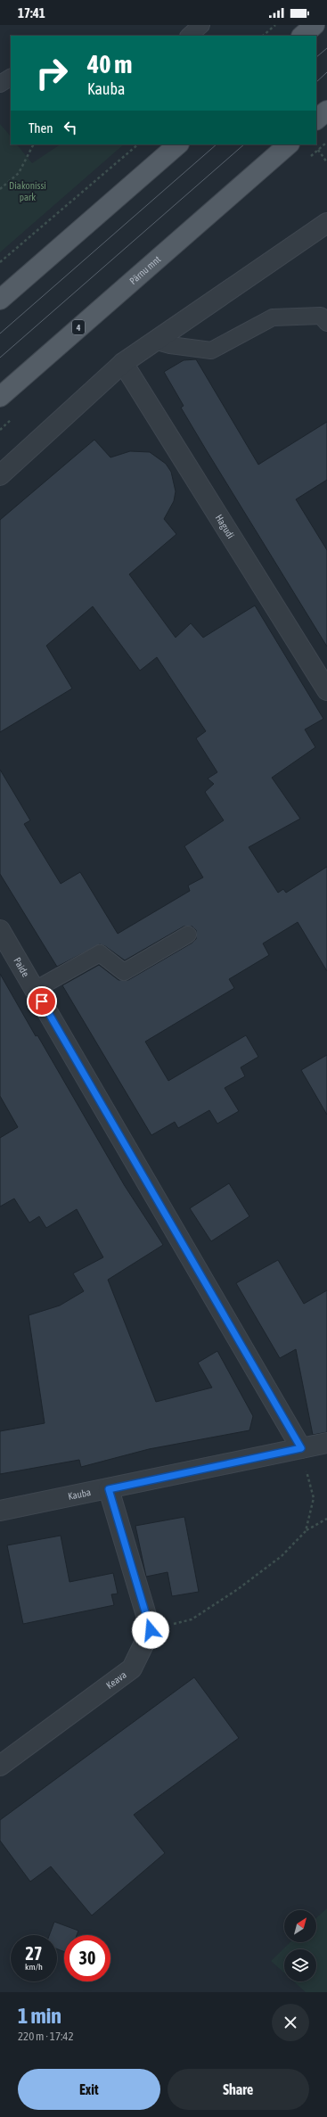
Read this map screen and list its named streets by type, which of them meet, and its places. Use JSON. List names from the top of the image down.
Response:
{
  "streets": {
    "main road": ["Pärnu mnt", "4"],
    "street": [
      "Hagudi",
      "Paide",
      "Kauba",
      "Keava"
    ]
  },
  "crossings": [
    ["Paide", "Kauba"]
  ],
  "parks": ["Diakonissi park"],
  "north": "top right",
  "page": {
    "status": "17:41",
    "turn": ["40 m", "Kauba"],
    "then": "Then",
    "speed": "27 km/h",
    "limit": "30",
    "heading": ["1 min", "220 m · 17:42"],
    "buttons": ["Exit", "Share"]
  }
}
